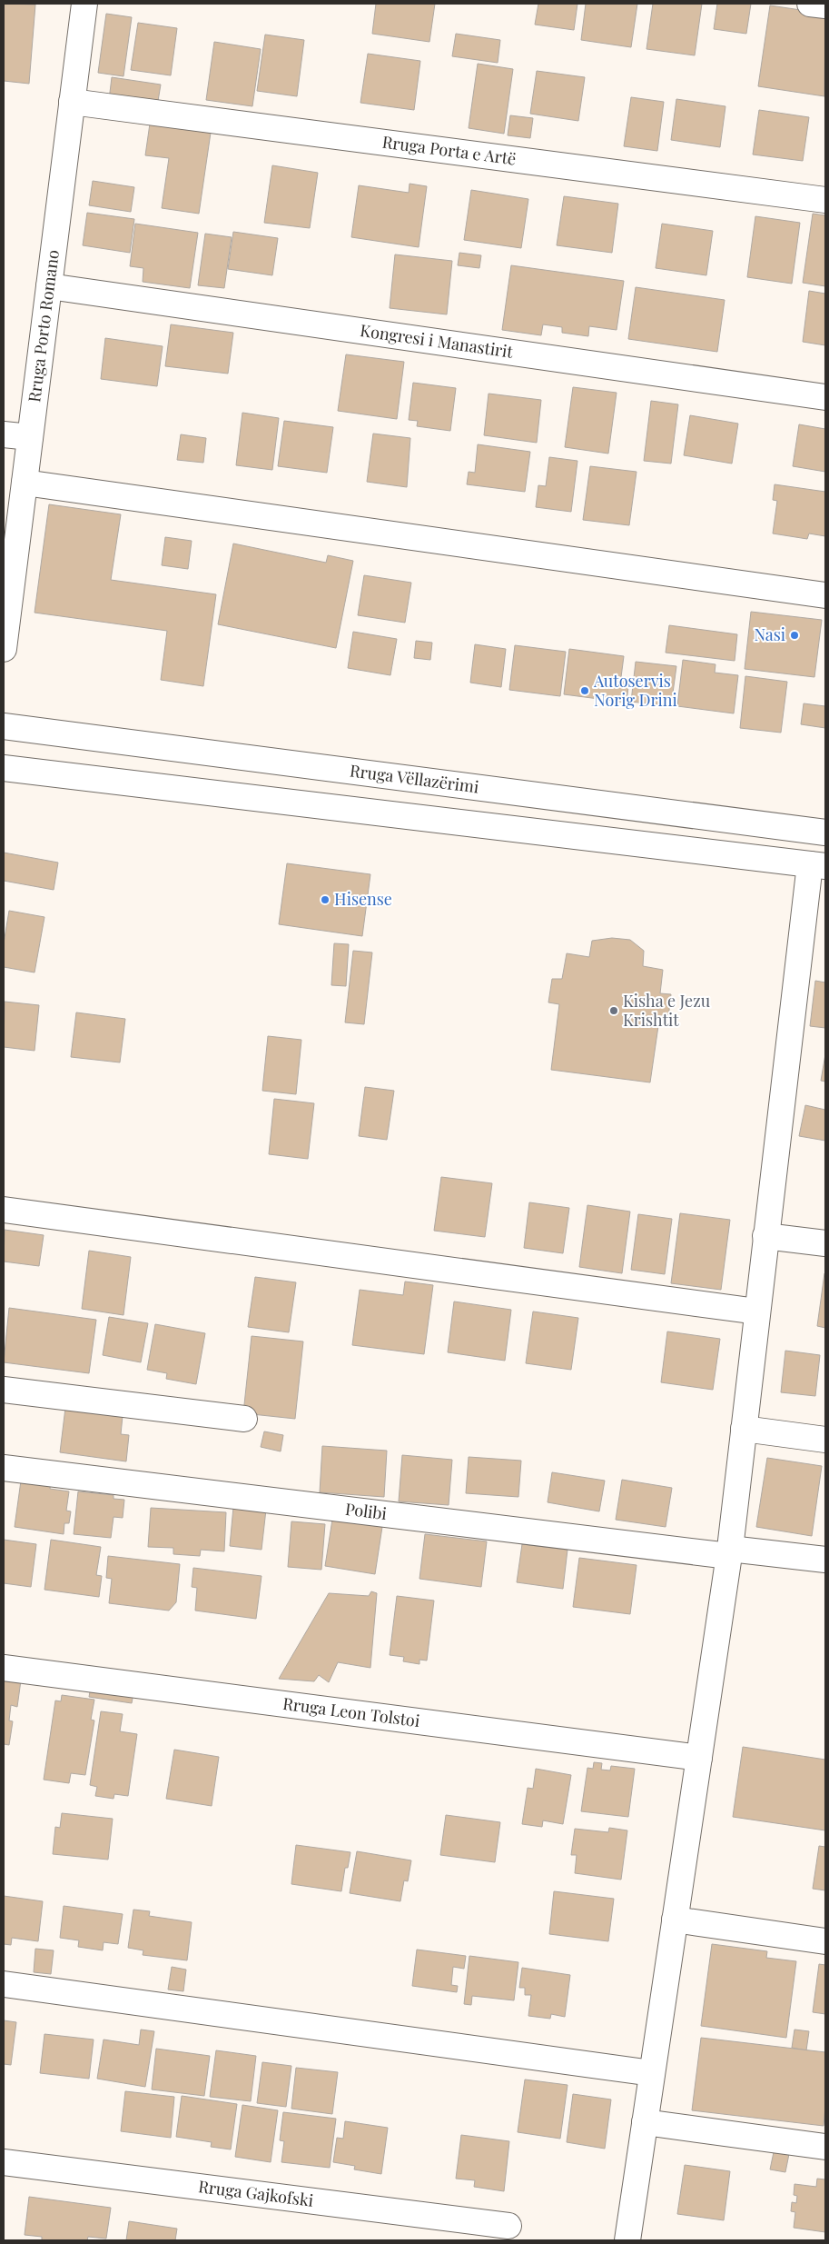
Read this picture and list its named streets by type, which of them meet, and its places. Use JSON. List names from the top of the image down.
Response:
{
  "streets": {
    "street": [
      "Rruga Porta e Artë",
      "Rruga Porto Romano",
      "Kongresi i Manastirit",
      "Rruga Vëllazërimi",
      "Polibi",
      "Rruga Leon Tolstoi",
      "Rruga Gajkofski"
    ]
  },
  "crossings": [
    ["Rruga Porta e Artë", "Rruga Porto Romano"],
    ["Rruga Porto Romano", "Kongresi i Manastirit"]
  ],
  "places": [
    "Nasi",
    "Autoservis Norig Drini",
    "Hisense",
    "Kisha e Jezu Krishtit"
  ]
}
